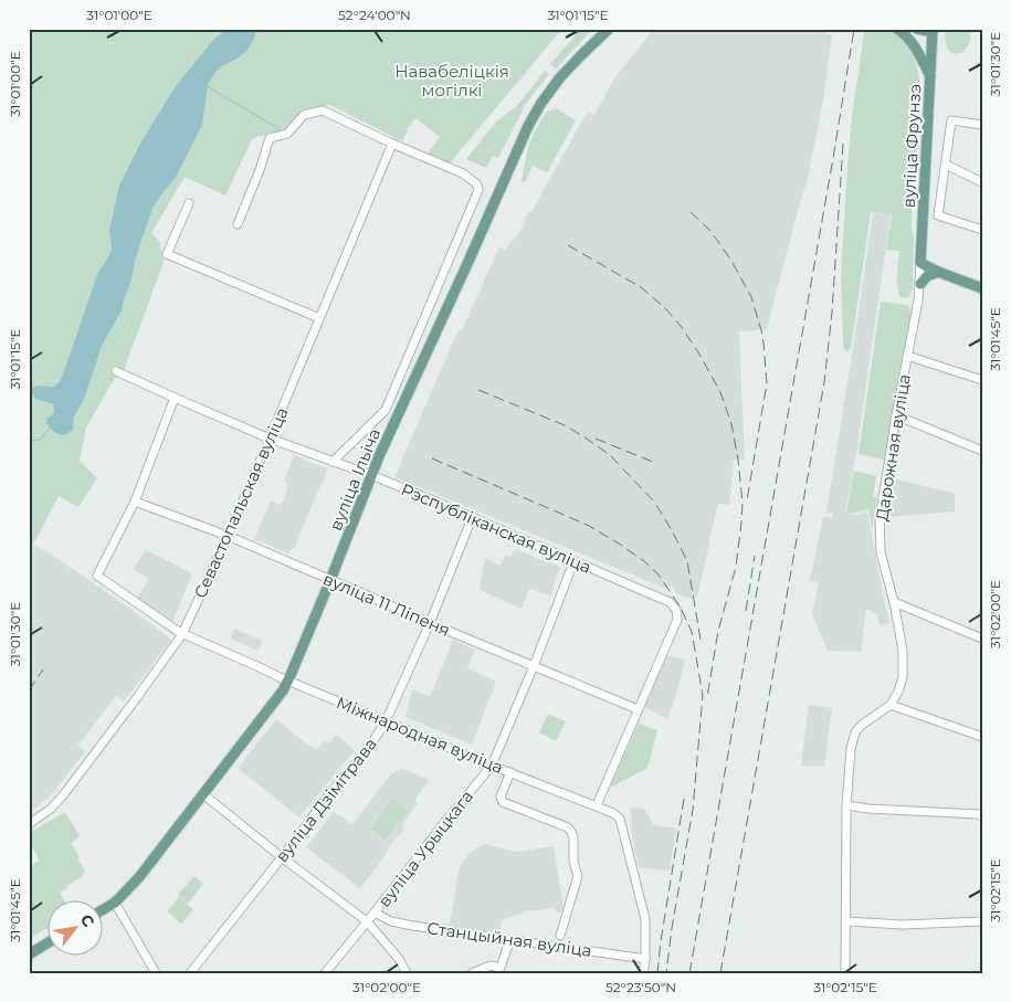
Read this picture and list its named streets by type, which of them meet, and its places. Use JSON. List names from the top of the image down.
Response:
{
  "streets": {
    "main road": ["вуліца Фрунзэ", "вуліца Ільіча"],
    "street": [
      "Дарожная вуліца",
      "Севастопальская вуліца",
      "Рэспубліканская вуліца",
      "вуліца 11 Ліпеня",
      "Міжнародная вуліца",
      "вуліца Дзімітрава",
      "вуліца Урыцкага",
      "Станцыйная вуліца"
    ]
  },
  "crossings": [
    ["вуліца Фрунзэ", "Дарожная вуліца"],
    ["вуліца Ільіча", "Севастопальская вуліца"],
    ["вуліца Ільіча", "Рэспубліканская вуліца"],
    ["вуліца Ільіча", "вуліца 11 Ліпеня"],
    ["вуліца Ільіча", "Міжнародная вуліца"],
    ["Севастопальская вуліца", "Рэспубліканская вуліца"],
    ["Севастопальская вуліца", "вуліца 11 Ліпеня"],
    ["Севастопальская вуліца", "Міжнародная вуліца"],
    ["Рэспубліканская вуліца", "вуліца 11 Ліпеня"],
    ["Рэспубліканская вуліца", "Міжнародная вуліца"],
    ["Рэспубліканская вуліца", "вуліца Дзімітрава"],
    ["Рэспубліканская вуліца", "вуліца Урыцкага"],
    ["вуліца 11 Ліпеня", "Міжнародная вуліца"],
    ["вуліца 11 Ліпеня", "вуліца Дзімітрава"],
    ["вуліца 11 Ліпеня", "вуліца Урыцкага"],
    ["Міжнародная вуліца", "вуліца Дзімітрава"],
    ["Міжнародная вуліца", "вуліца Урыцкага"],
    ["Міжнародная вуліца", "Станцыйная вуліца"],
    ["вуліца Урыцкага", "Станцыйная вуліца"]
  ],
  "parks": ["Навабеліцкія могілкі"],
  "north": "top right",
  "coordinates": [
    "31°01'00\"E",
    "52°24'00\"N",
    "31°01'15\"E",
    "31°01'30\"E",
    "31°01'45\"E",
    "31°02'00\"E",
    "31°02'15\"E",
    "52°23'50\"N"
  ]
}
